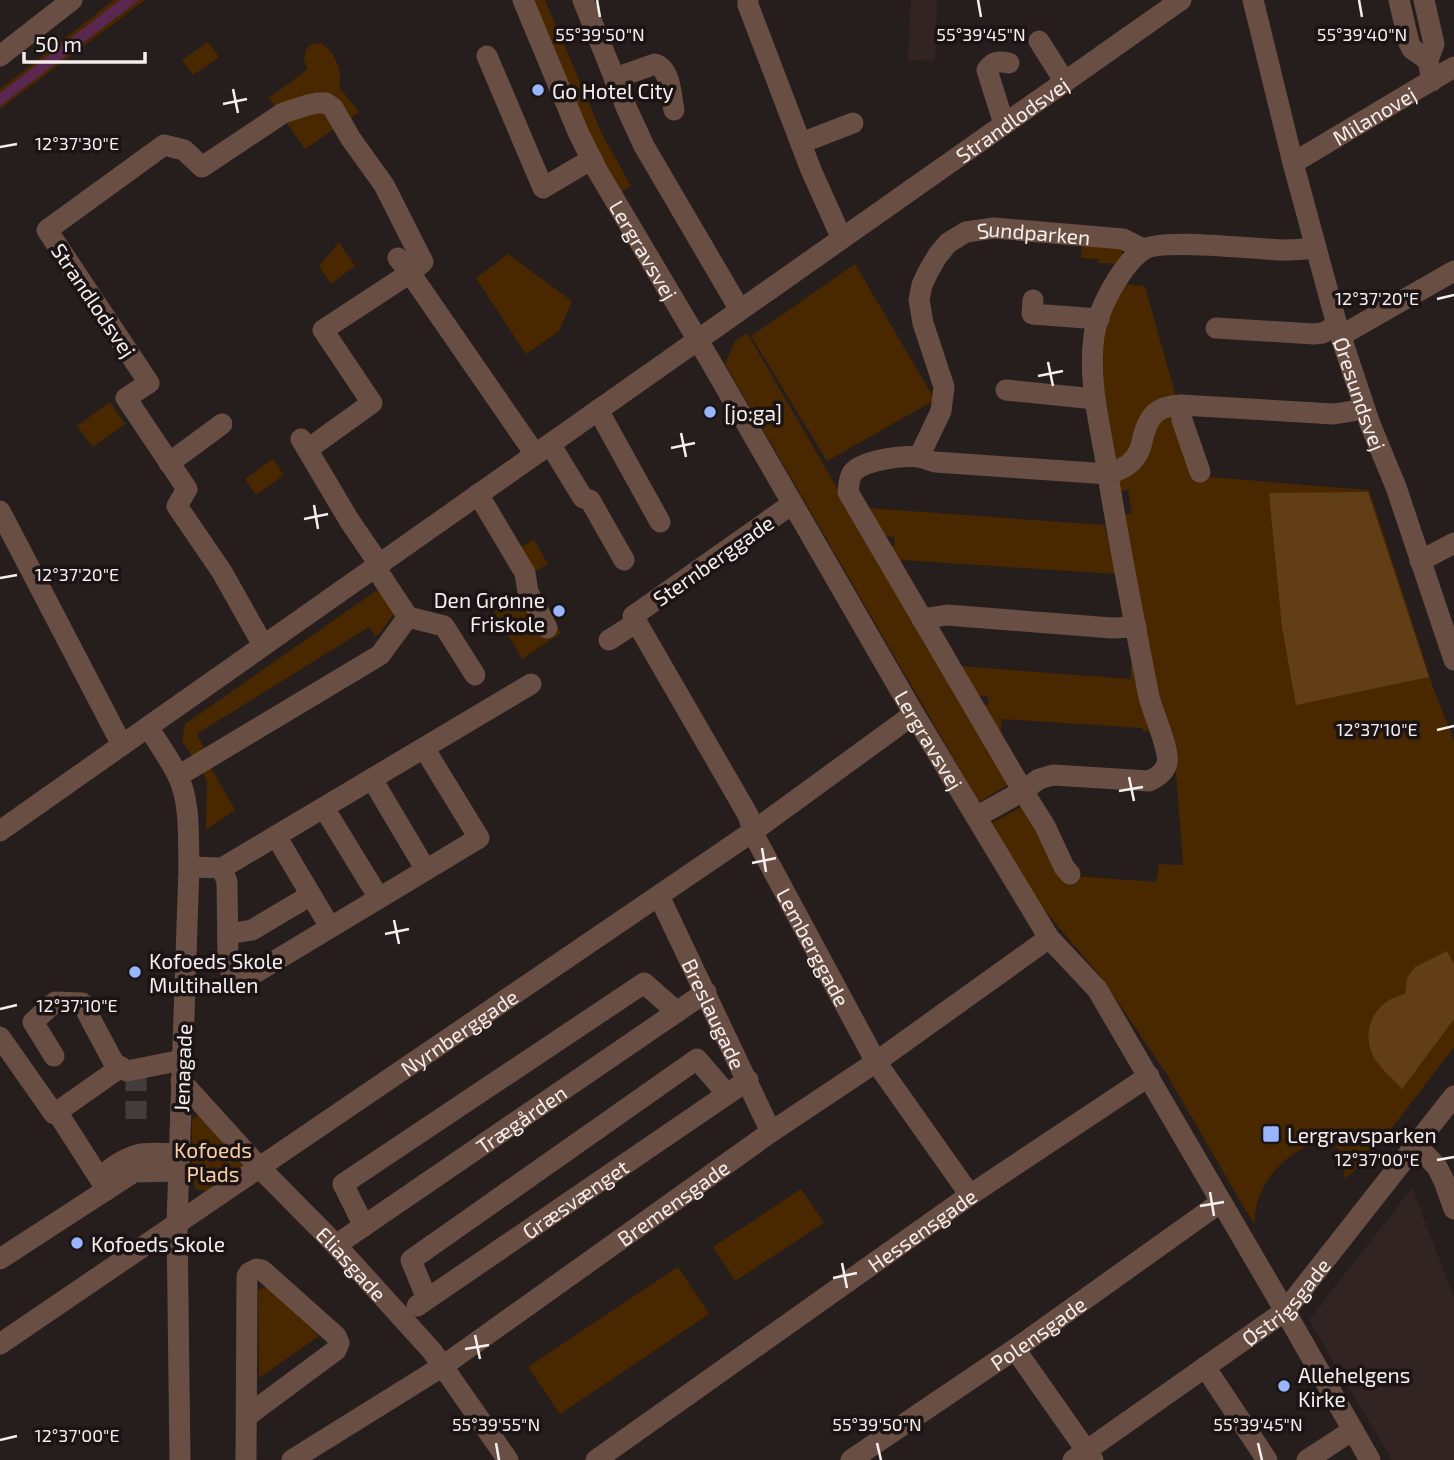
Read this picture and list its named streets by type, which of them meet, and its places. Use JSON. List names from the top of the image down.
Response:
{
  "streets": {
    "street": [
      "Milanovej",
      "Strandlodsvej",
      "Sundparken",
      "Lergravsvej",
      "Øresundsvej",
      "Sternberggade",
      "Lemberggade",
      "Breslaugade",
      "Nyrnberggade",
      "Jenagade",
      "Trægården",
      "Græsvænget",
      "Bremensgade",
      "Hessensgade",
      "Eliasgade",
      "Østrigsgade",
      "Polensgade"
    ]
  },
  "crossings": [
    ["Milanovej", "Øresundsvej"],
    ["Strandlodsvej", "Lergravsvej"],
    ["Strandlodsvej", "Jenagade"],
    ["Sundparken", "Øresundsvej"],
    ["Lergravsvej", "Sternberggade"],
    ["Lergravsvej", "Nyrnberggade"],
    ["Lergravsvej", "Bremensgade"],
    ["Lergravsvej", "Hessensgade"],
    ["Lergravsvej", "Østrigsgade"],
    ["Lergravsvej", "Polensgade"],
    ["Sternberggade", "Lemberggade"],
    ["Lemberggade", "Nyrnberggade"],
    ["Lemberggade", "Bremensgade"],
    ["Lemberggade", "Hessensgade"],
    ["Breslaugade", "Nyrnberggade"],
    ["Breslaugade", "Trægården"],
    ["Breslaugade", "Græsvænget"],
    ["Breslaugade", "Bremensgade"],
    ["Nyrnberggade", "Jenagade"],
    ["Nyrnberggade", "Eliasgade"],
    ["Jenagade", "Eliasgade"],
    ["Trægården", "Eliasgade"],
    ["Græsvænget", "Eliasgade"],
    ["Bremensgade", "Eliasgade"]
  ],
  "parks": ["Kofoeds Plads"],
  "places": {
    "other": [
      "Go Hotel City",
      "[jo:ga]",
      "Den Grønne Friskole",
      "Kofoeds Skole Multihallen",
      "Kofoeds Skole",
      "Allehelgens Kirke"
    ],
    "transit": ["Lergravsparken"]
  },
  "scale_bar": "50 m",
  "coordinates": [
    "55°39'50\"N",
    "55°39'45\"N",
    "55°39'40\"N",
    "12°37'30\"E",
    "12°37'20\"E",
    "12°37'10\"E",
    "12°37'00\"E",
    "55°39'55\"N"
  ]
}
